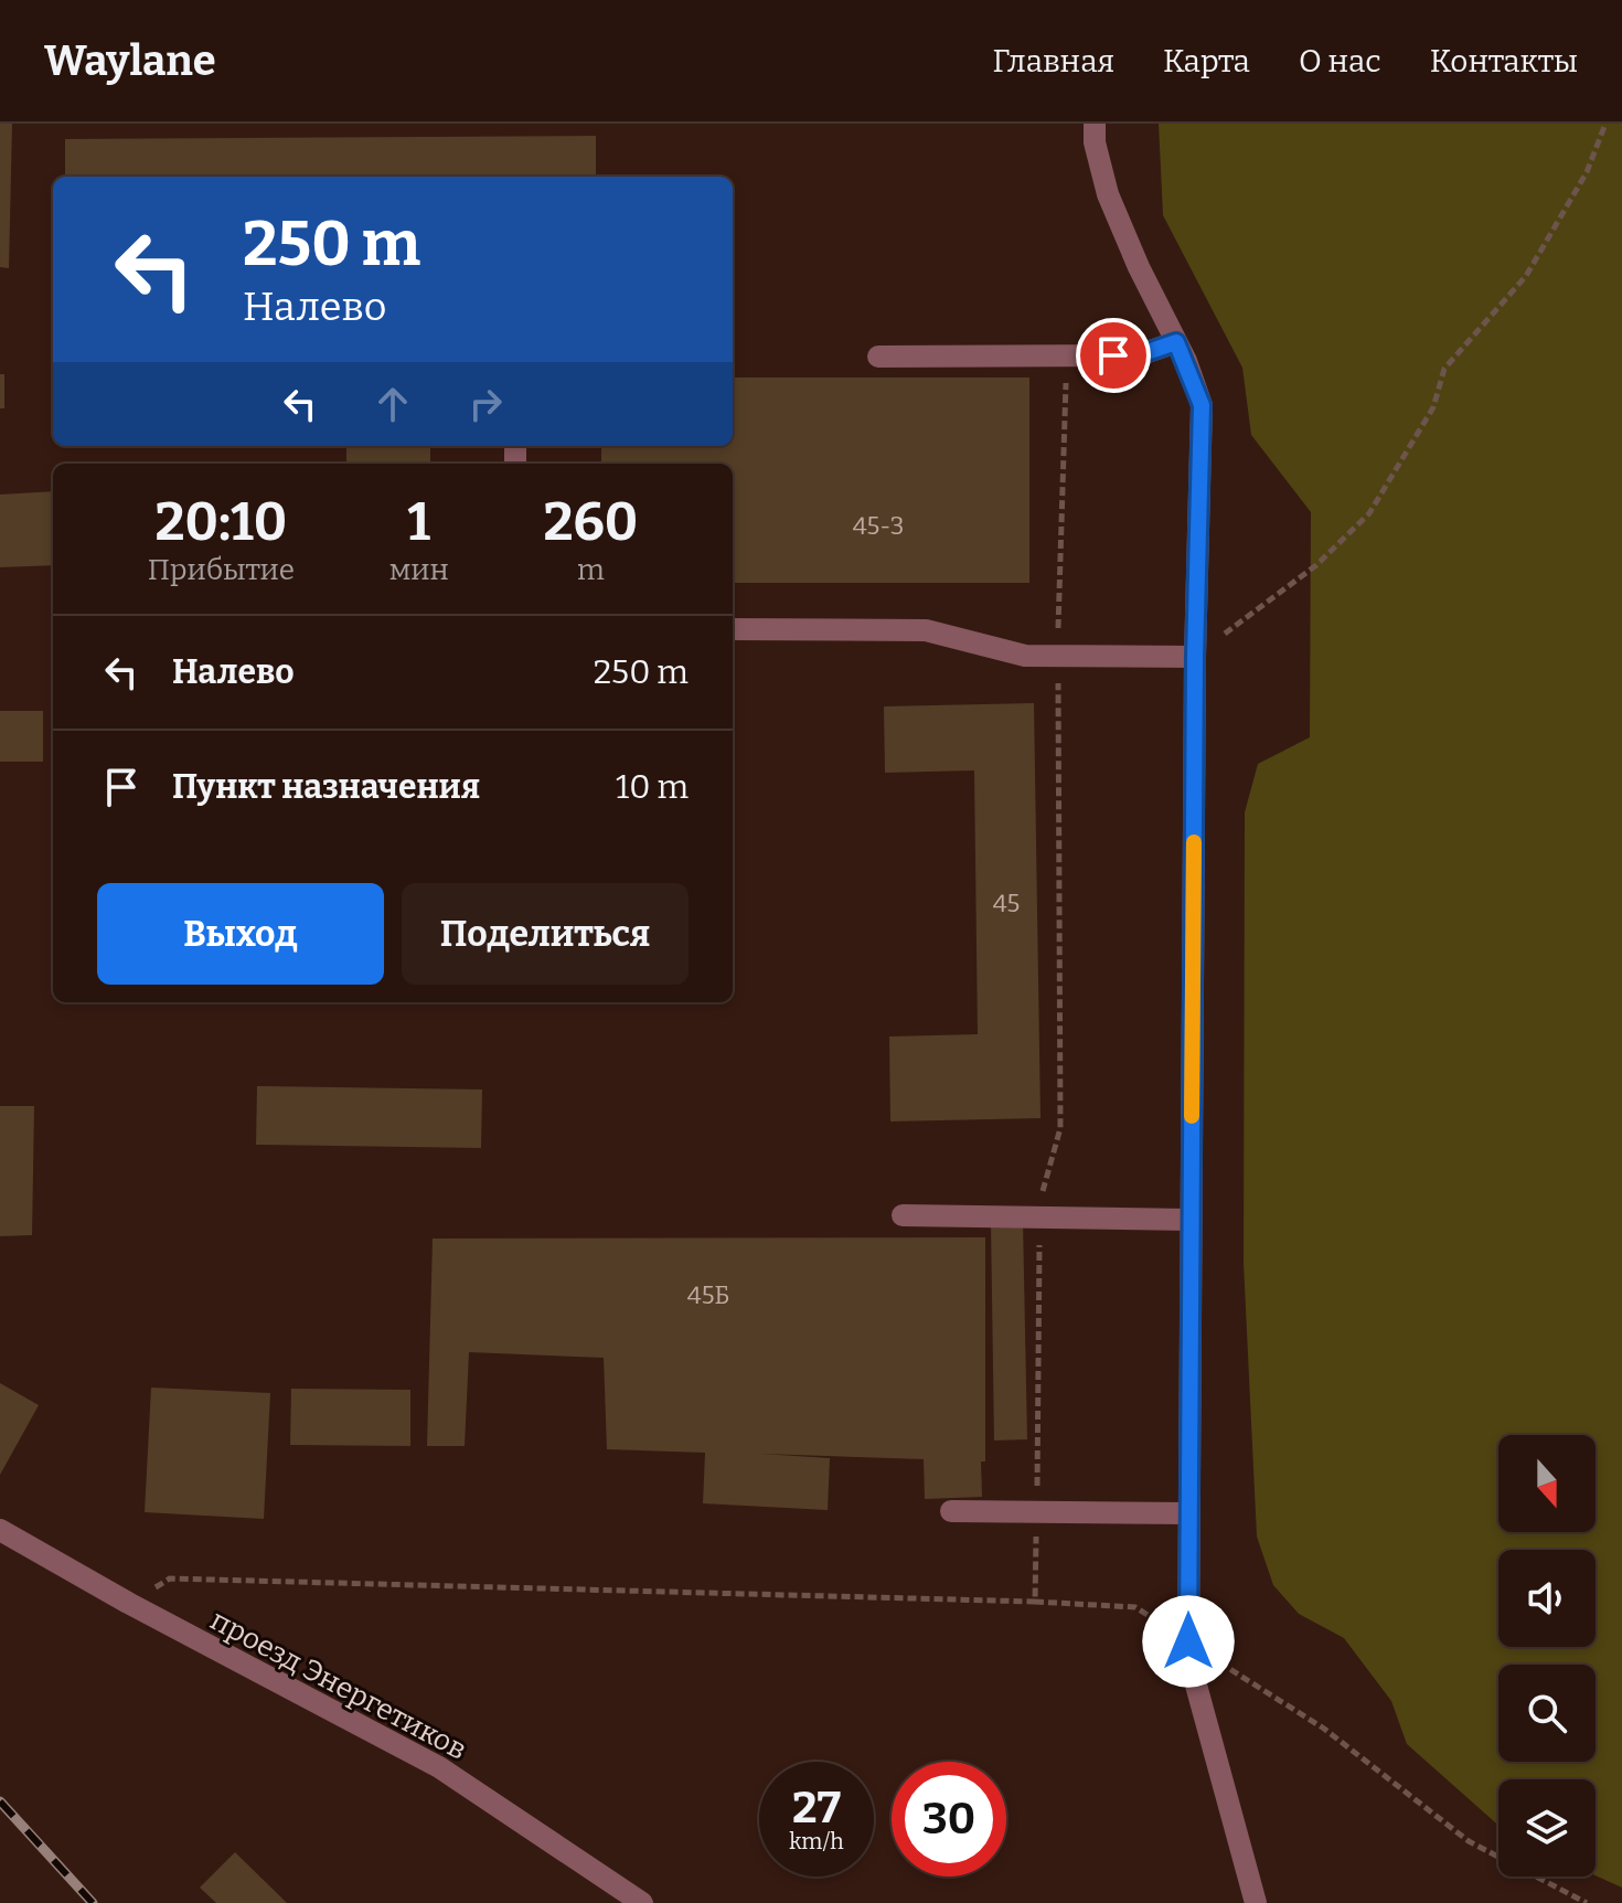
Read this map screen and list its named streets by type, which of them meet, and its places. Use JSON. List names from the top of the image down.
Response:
{
  "streets": {
    "street": ["проезд Энергетиков"]
  },
  "house_numbers": ["45-3", "45", "45Б"],
  "north": "bottom",
  "page": {
    "header": "Waylane",
    "nav": [
      "Главная",
      "Карта",
      "О нас",
      "Контакты"
    ],
    "turn": ["250 m", "Налево"],
    "eta": [
      "20:10",
      "Прибытие",
      "1",
      "мин",
      "260",
      "m"
    ],
    "list": [
      {
        "name": "Налево",
        "value": "250 m"
      },
      {
        "name": "Пункт назначения",
        "value": "10 m"
      }
    ],
    "buttons": ["Выход", "Поделиться"],
    "speed": "27 km/h",
    "limit": "30"
  }
}
